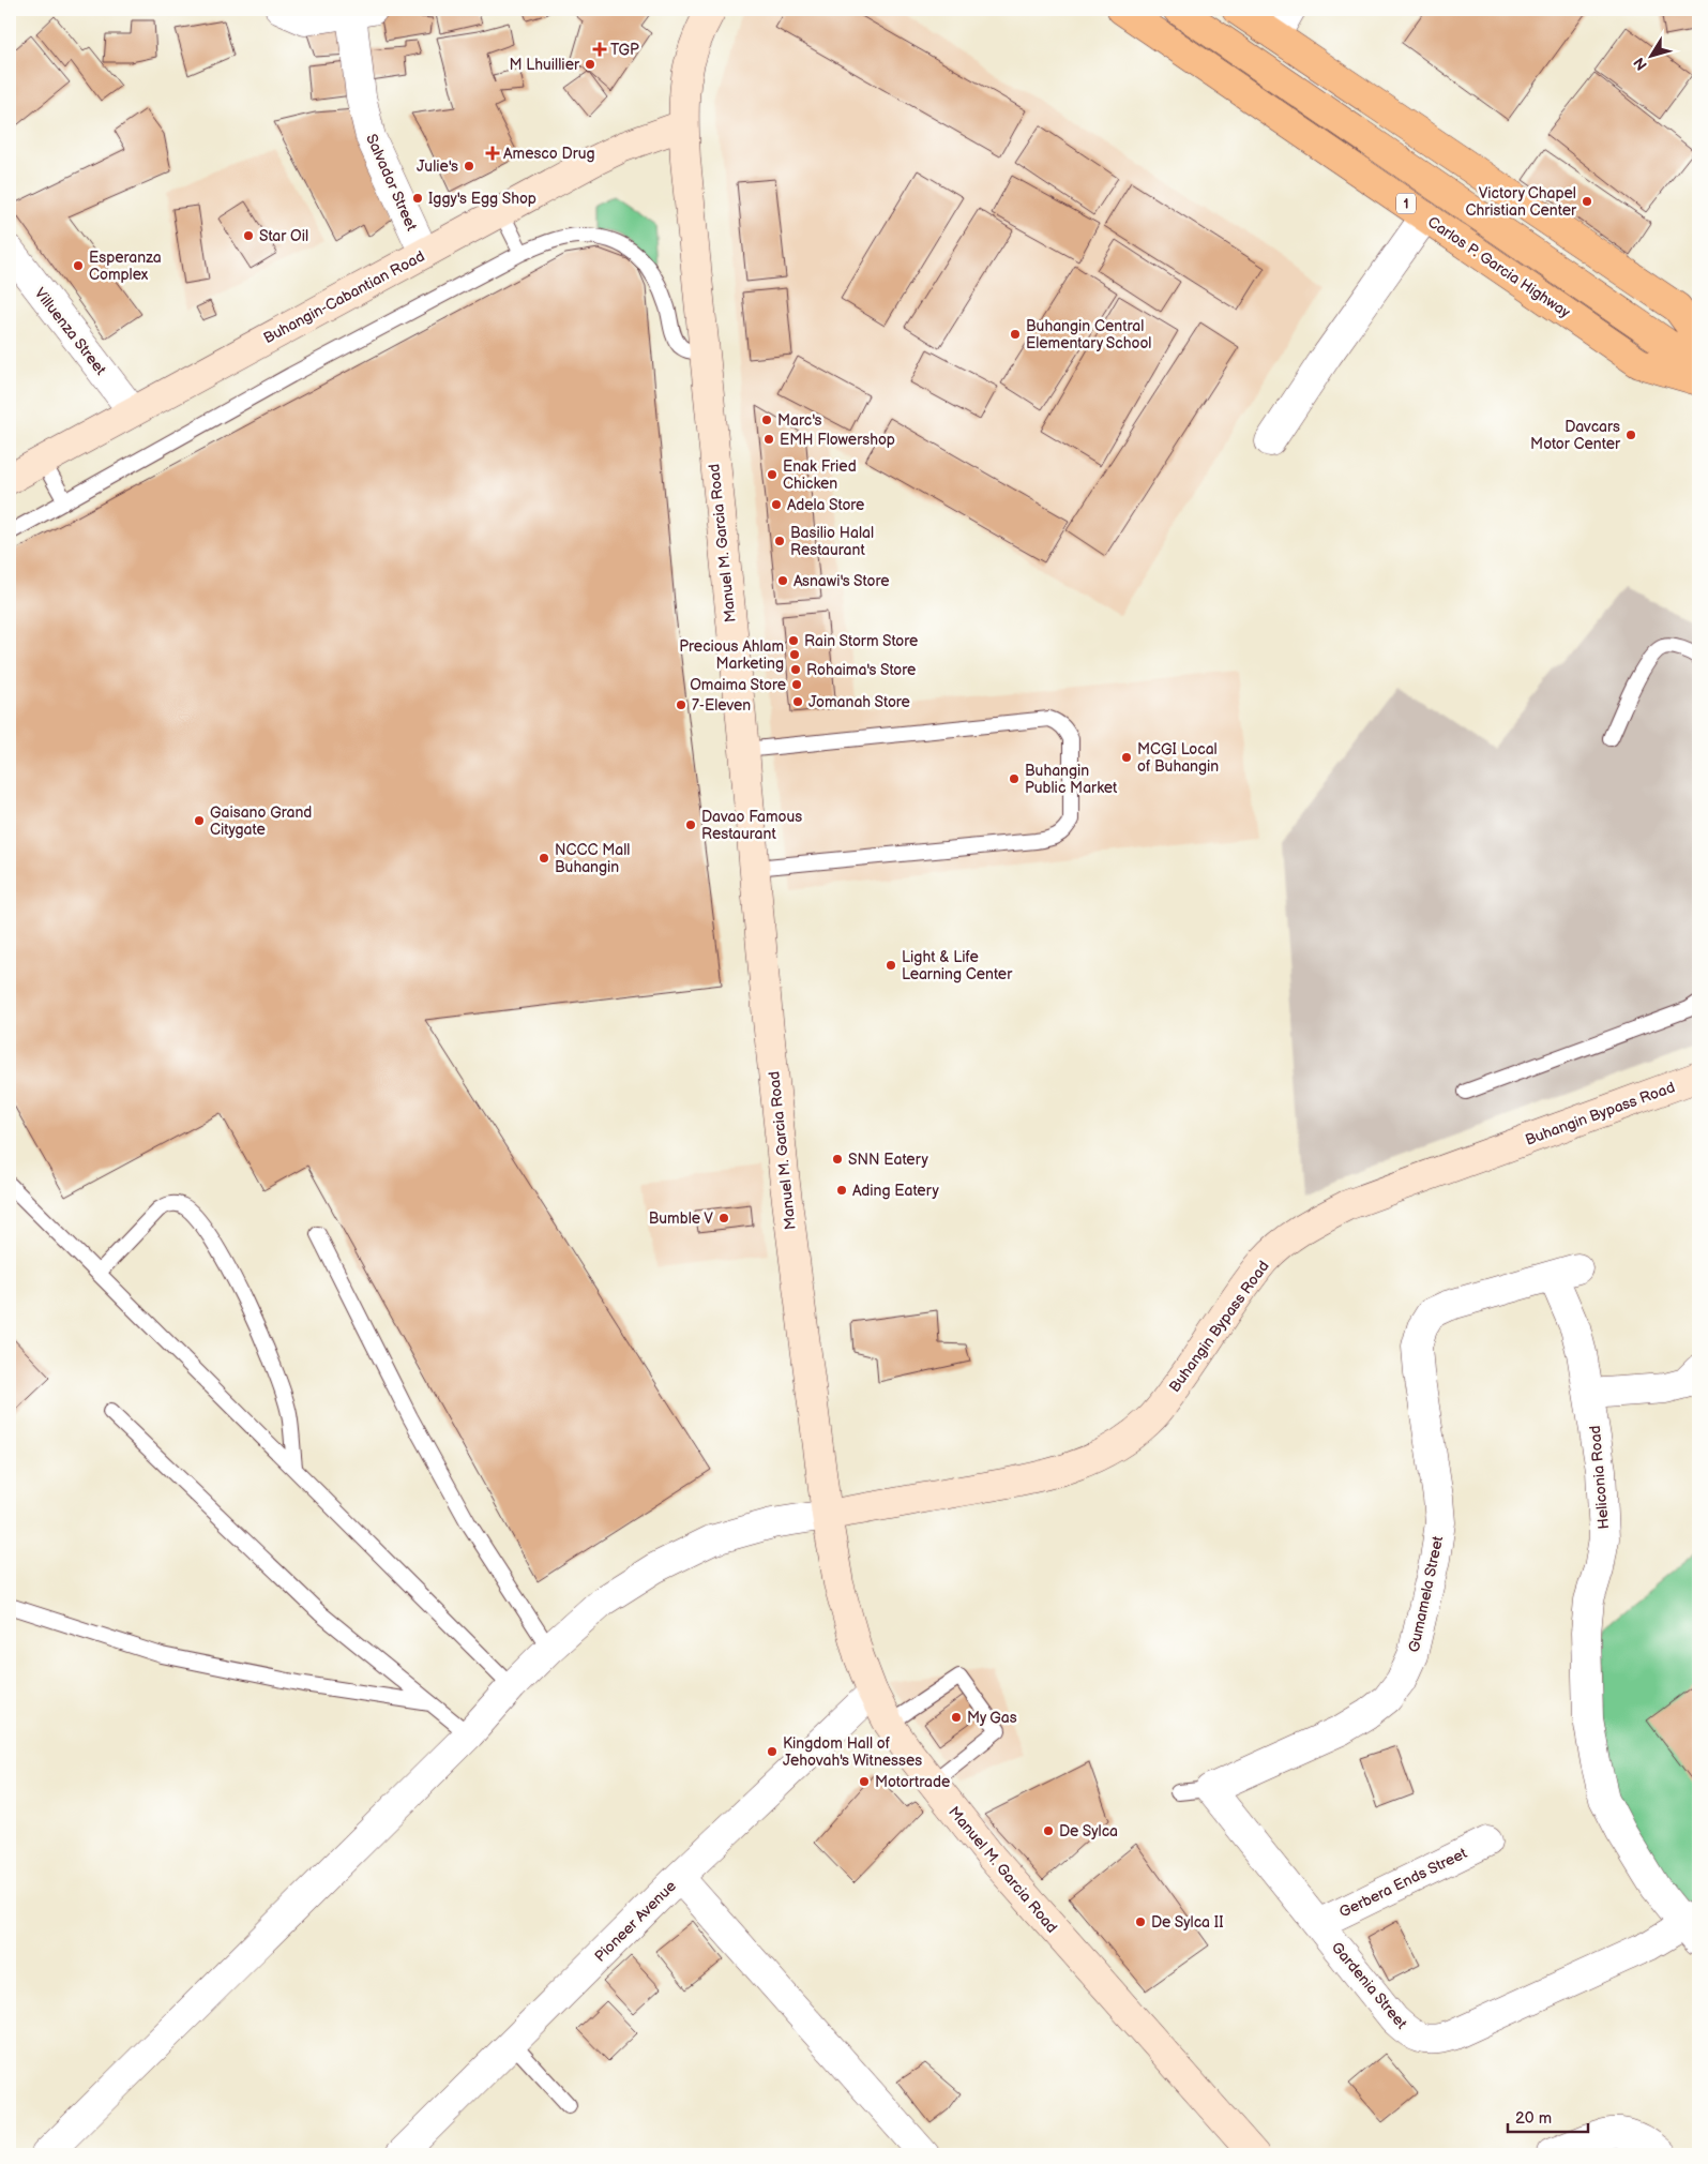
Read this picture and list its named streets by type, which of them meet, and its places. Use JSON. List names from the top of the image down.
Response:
{
  "streets": {
    "highway": ["1", "Carlos P. Garcia Highway"],
    "main road": ["Buhangin-Cabantian Road", "Manuel M. Garcia Road", "Buhangin Bypass Road"],
    "street": [
      "Salvador Street",
      "Villuenza Street",
      "Heliconia Road",
      "Gumamela Street",
      "Gerbera Ends Street",
      "Pioneer Avenue",
      "Gardenia Street"
    ]
  },
  "crossings": [
    ["Salvador Street", "Buhangin-Cabantian Road"],
    ["Buhangin-Cabantian Road", "Villuenza Street"],
    ["Buhangin-Cabantian Road", "Manuel M. Garcia Road"],
    ["Manuel M. Garcia Road", "Buhangin Bypass Road"],
    ["Manuel M. Garcia Road", "Pioneer Avenue"],
    ["Heliconia Road", "Gumamela Street"],
    ["Heliconia Road", "Gardenia Street"],
    ["Gumamela Street", "Gardenia Street"],
    ["Gerbera Ends Street", "Gardenia Street"]
  ],
  "places": {
    "health": ["TGP", "Amesco Drug"],
    "other": [
      "M Lhuillier",
      "Julie's",
      "Iggy's Egg Shop",
      "Victory Chapel Christian Center",
      "Star Oil",
      "Esperanza Complex",
      "Buhangin Central Elementary School",
      "Marc's",
      "Davcars Motor Center",
      "EMH Flowershop",
      "Enak Fried Chicken",
      "Adela Store",
      "Basilio Halal Restaurant",
      "Asnawi's Store",
      "Rain Storm Store",
      "Precious Ahlam Marketing",
      "Rohaima's Store",
      "Omaima Store",
      "Jomanah Store",
      "7-Eleven",
      "MCGI Local of Buhangin",
      "Buhangin Public Market",
      "Gaisano Grand Citygate",
      "Davao Famous Restaurant",
      "NCCC Mall Buhangin",
      "Light & Life Learning Center",
      "SNN Eatery",
      "Ading Eatery",
      "Bumble V",
      "My Gas",
      "Kingdom Hall of Jehovah's Witnesses",
      "Motortrade",
      "De Sylca",
      "De Sylca II"
    ]
  },
  "scale_bar": "20 m",
  "north": "bottom left"
}
